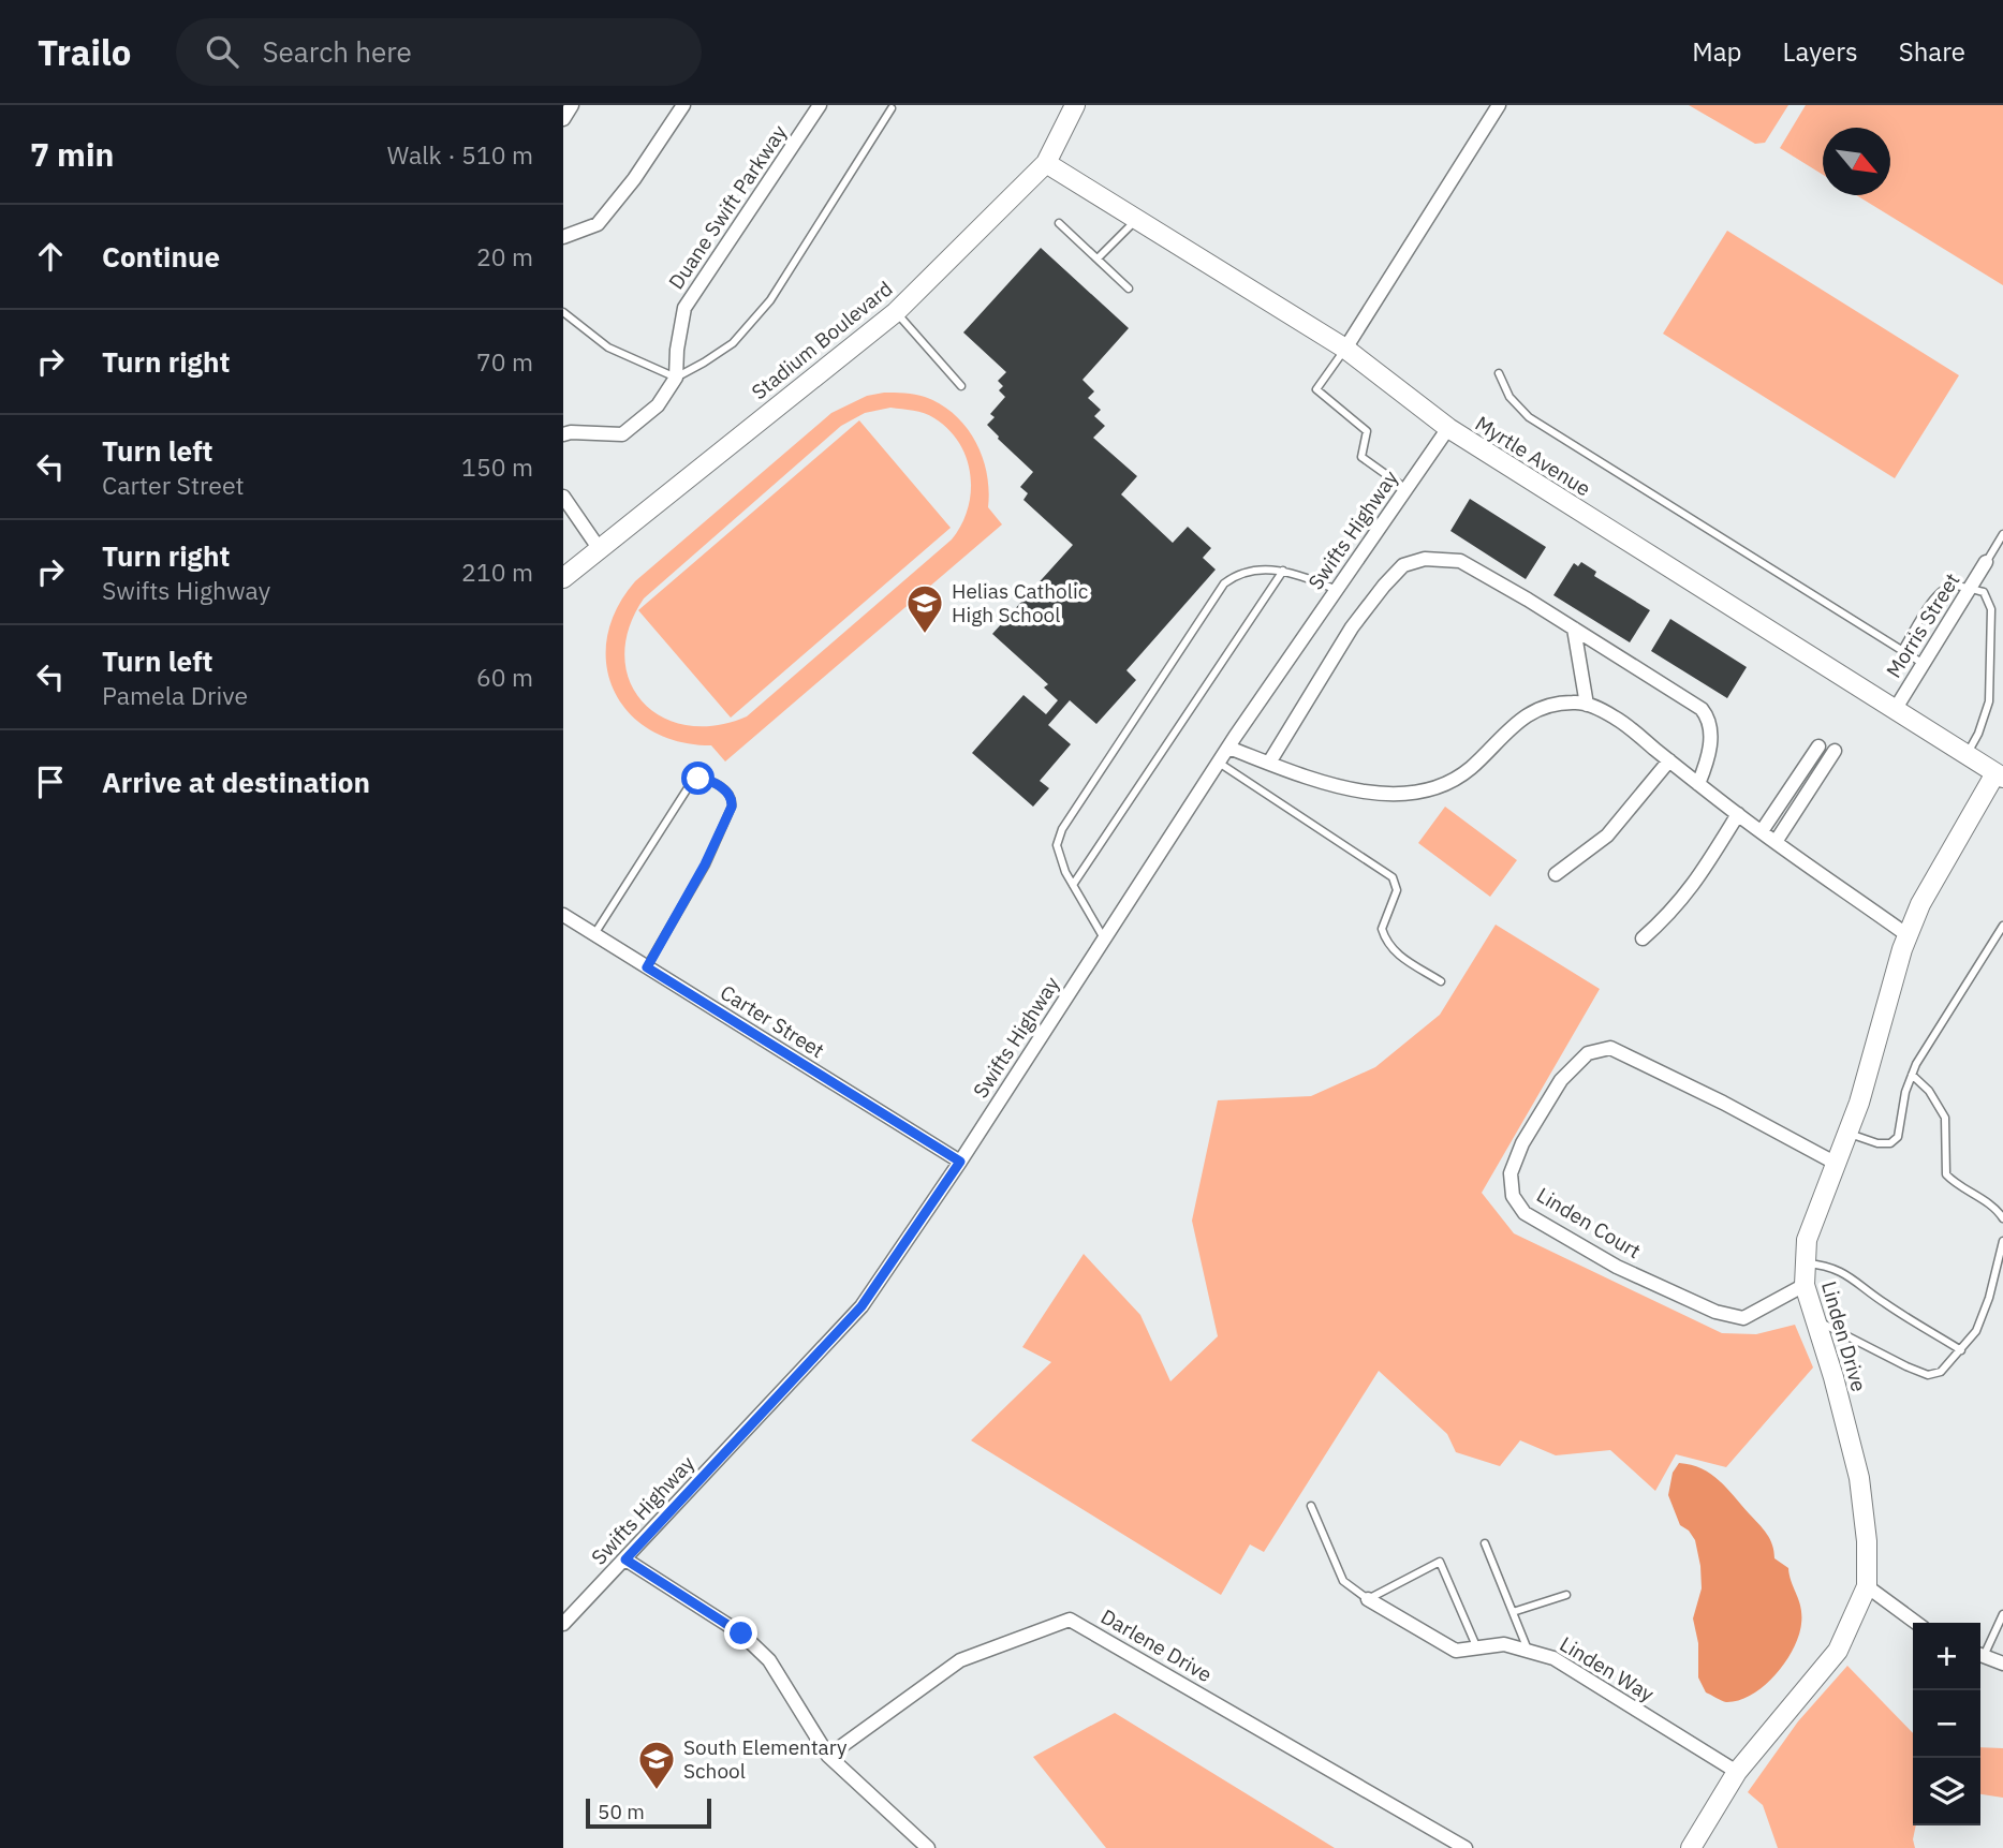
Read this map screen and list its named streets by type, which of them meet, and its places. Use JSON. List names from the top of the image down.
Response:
{
  "streets": {
    "street": [
      "Duane Swift Parkway",
      "Stadium Boulevard",
      "Myrtle Avenue",
      "Swifts Highway",
      "Morris Street",
      "Carter Street",
      "Linden Court",
      "Linden Drive",
      "Darlene Drive",
      "Linden Way"
    ]
  },
  "crossings": [
    ["Stadium Boulevard", "Myrtle Avenue"],
    ["Myrtle Avenue", "Swifts Highway"],
    ["Myrtle Avenue", "Morris Street"],
    ["Myrtle Avenue", "Linden Drive"],
    ["Swifts Highway", "Carter Street"],
    ["Linden Court", "Linden Drive"],
    ["Linden Drive", "Linden Way"]
  ],
  "places": {
    "school or university": ["Helias Catholic High School", "South Elementary School"]
  },
  "scale_bar": "50 m",
  "north": "bottom right",
  "page": {
    "header": "Trailo",
    "search": "Search here",
    "nav": ["Map", "Layers", "Share"],
    "heading": ["7 min", "Walk · 510 m"],
    "list": [
      ["Continue", "20 m"],
      ["Turn right", "70 m"],
      ["Turn left", "Carter Street", "150 m"],
      ["Turn right", "Swifts Highway", "210 m"],
      ["Turn left", "Pamela Drive", "60 m"],
      "Arrive at destination"
    ],
    "map_buttons": ["+", "−"],
    "scale": "50 m"
  }
}
